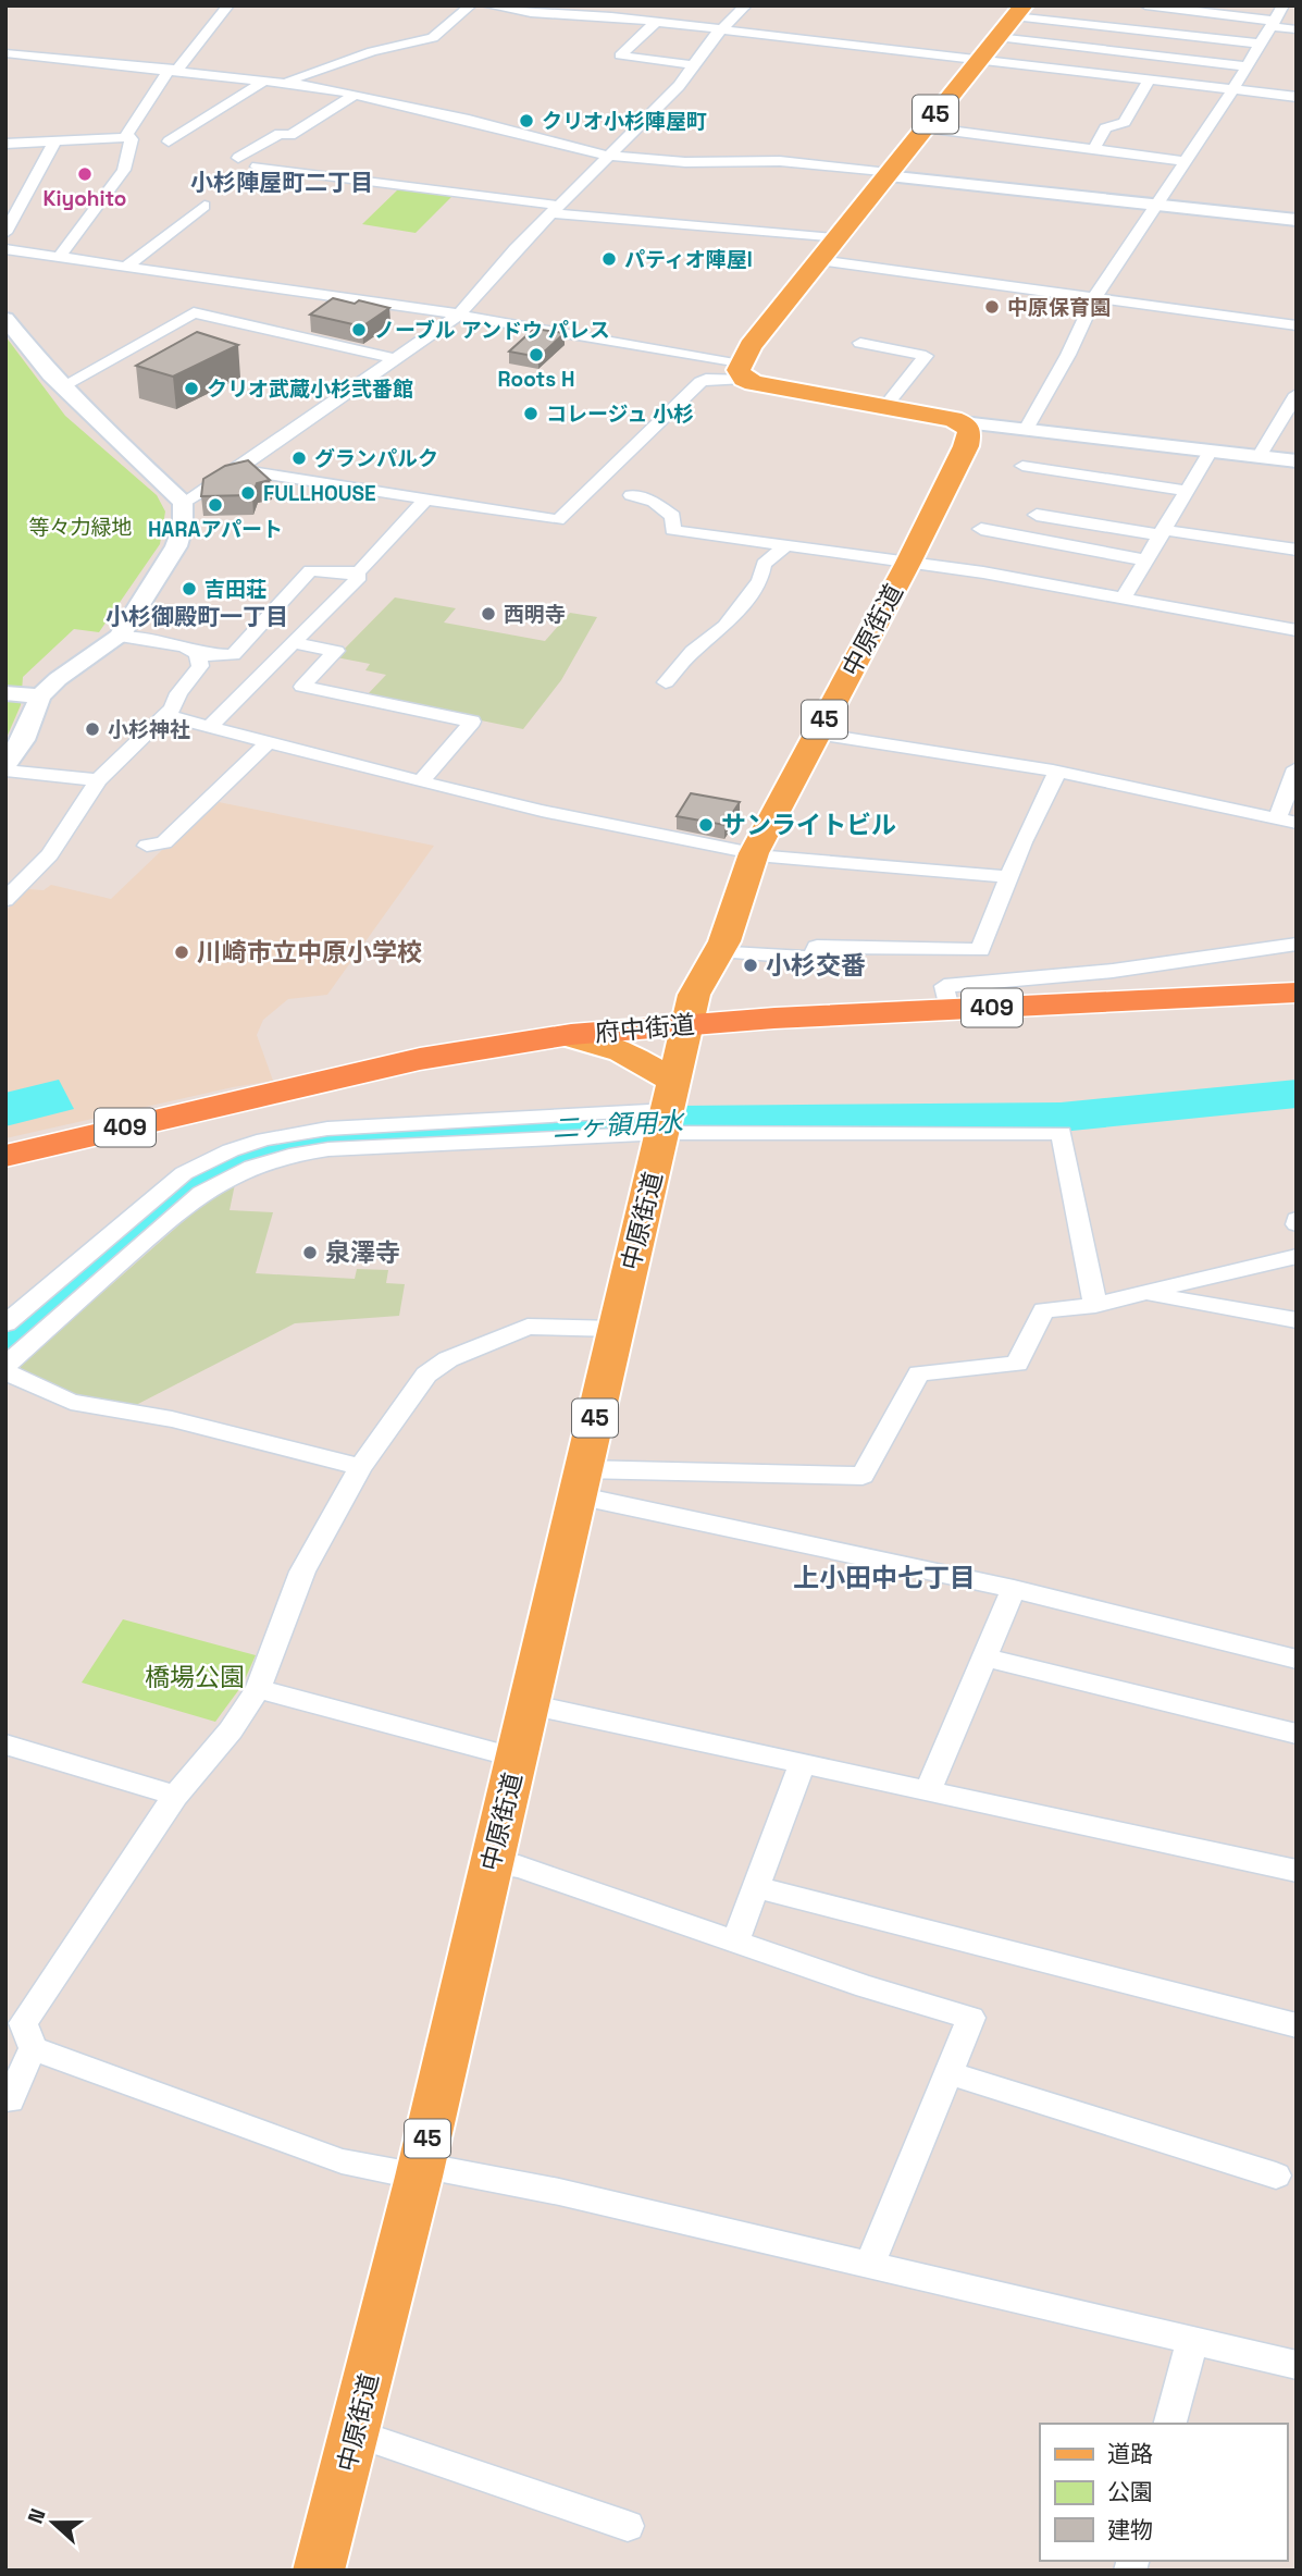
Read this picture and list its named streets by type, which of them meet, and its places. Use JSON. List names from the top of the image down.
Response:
{
  "streets": {
    "highway": ["409", "府中街道"],
    "main road": ["45", "中原街道"]
  },
  "crossings": [
    ["中原街道", "府中街道"]
  ],
  "districts": ["小杉陣屋町二丁目", "小杉御殿町一丁目", "上小田中七丁目"],
  "water": ["二ヶ領用水"],
  "parks": ["等々力緑地", "橋場公園"],
  "places": [
    "クリオ小杉陣屋町",
    "Kiyohito",
    "パティオ陣屋I",
    "中原保育園",
    "ノーブル アンドウ パレス",
    "Roots H",
    "クリオ武蔵小杉弐番館",
    "コレージュ 小杉",
    "グランパルク",
    "FULLHOUSE",
    "HARAアパート",
    "吉田荘",
    "西明寺",
    "小杉神社",
    "サンライトビル",
    "川崎市立中原小学校",
    "小杉交番",
    "泉澤寺"
  ],
  "legend": ["道路", "公園", "建物"],
  "north": "left"
}
